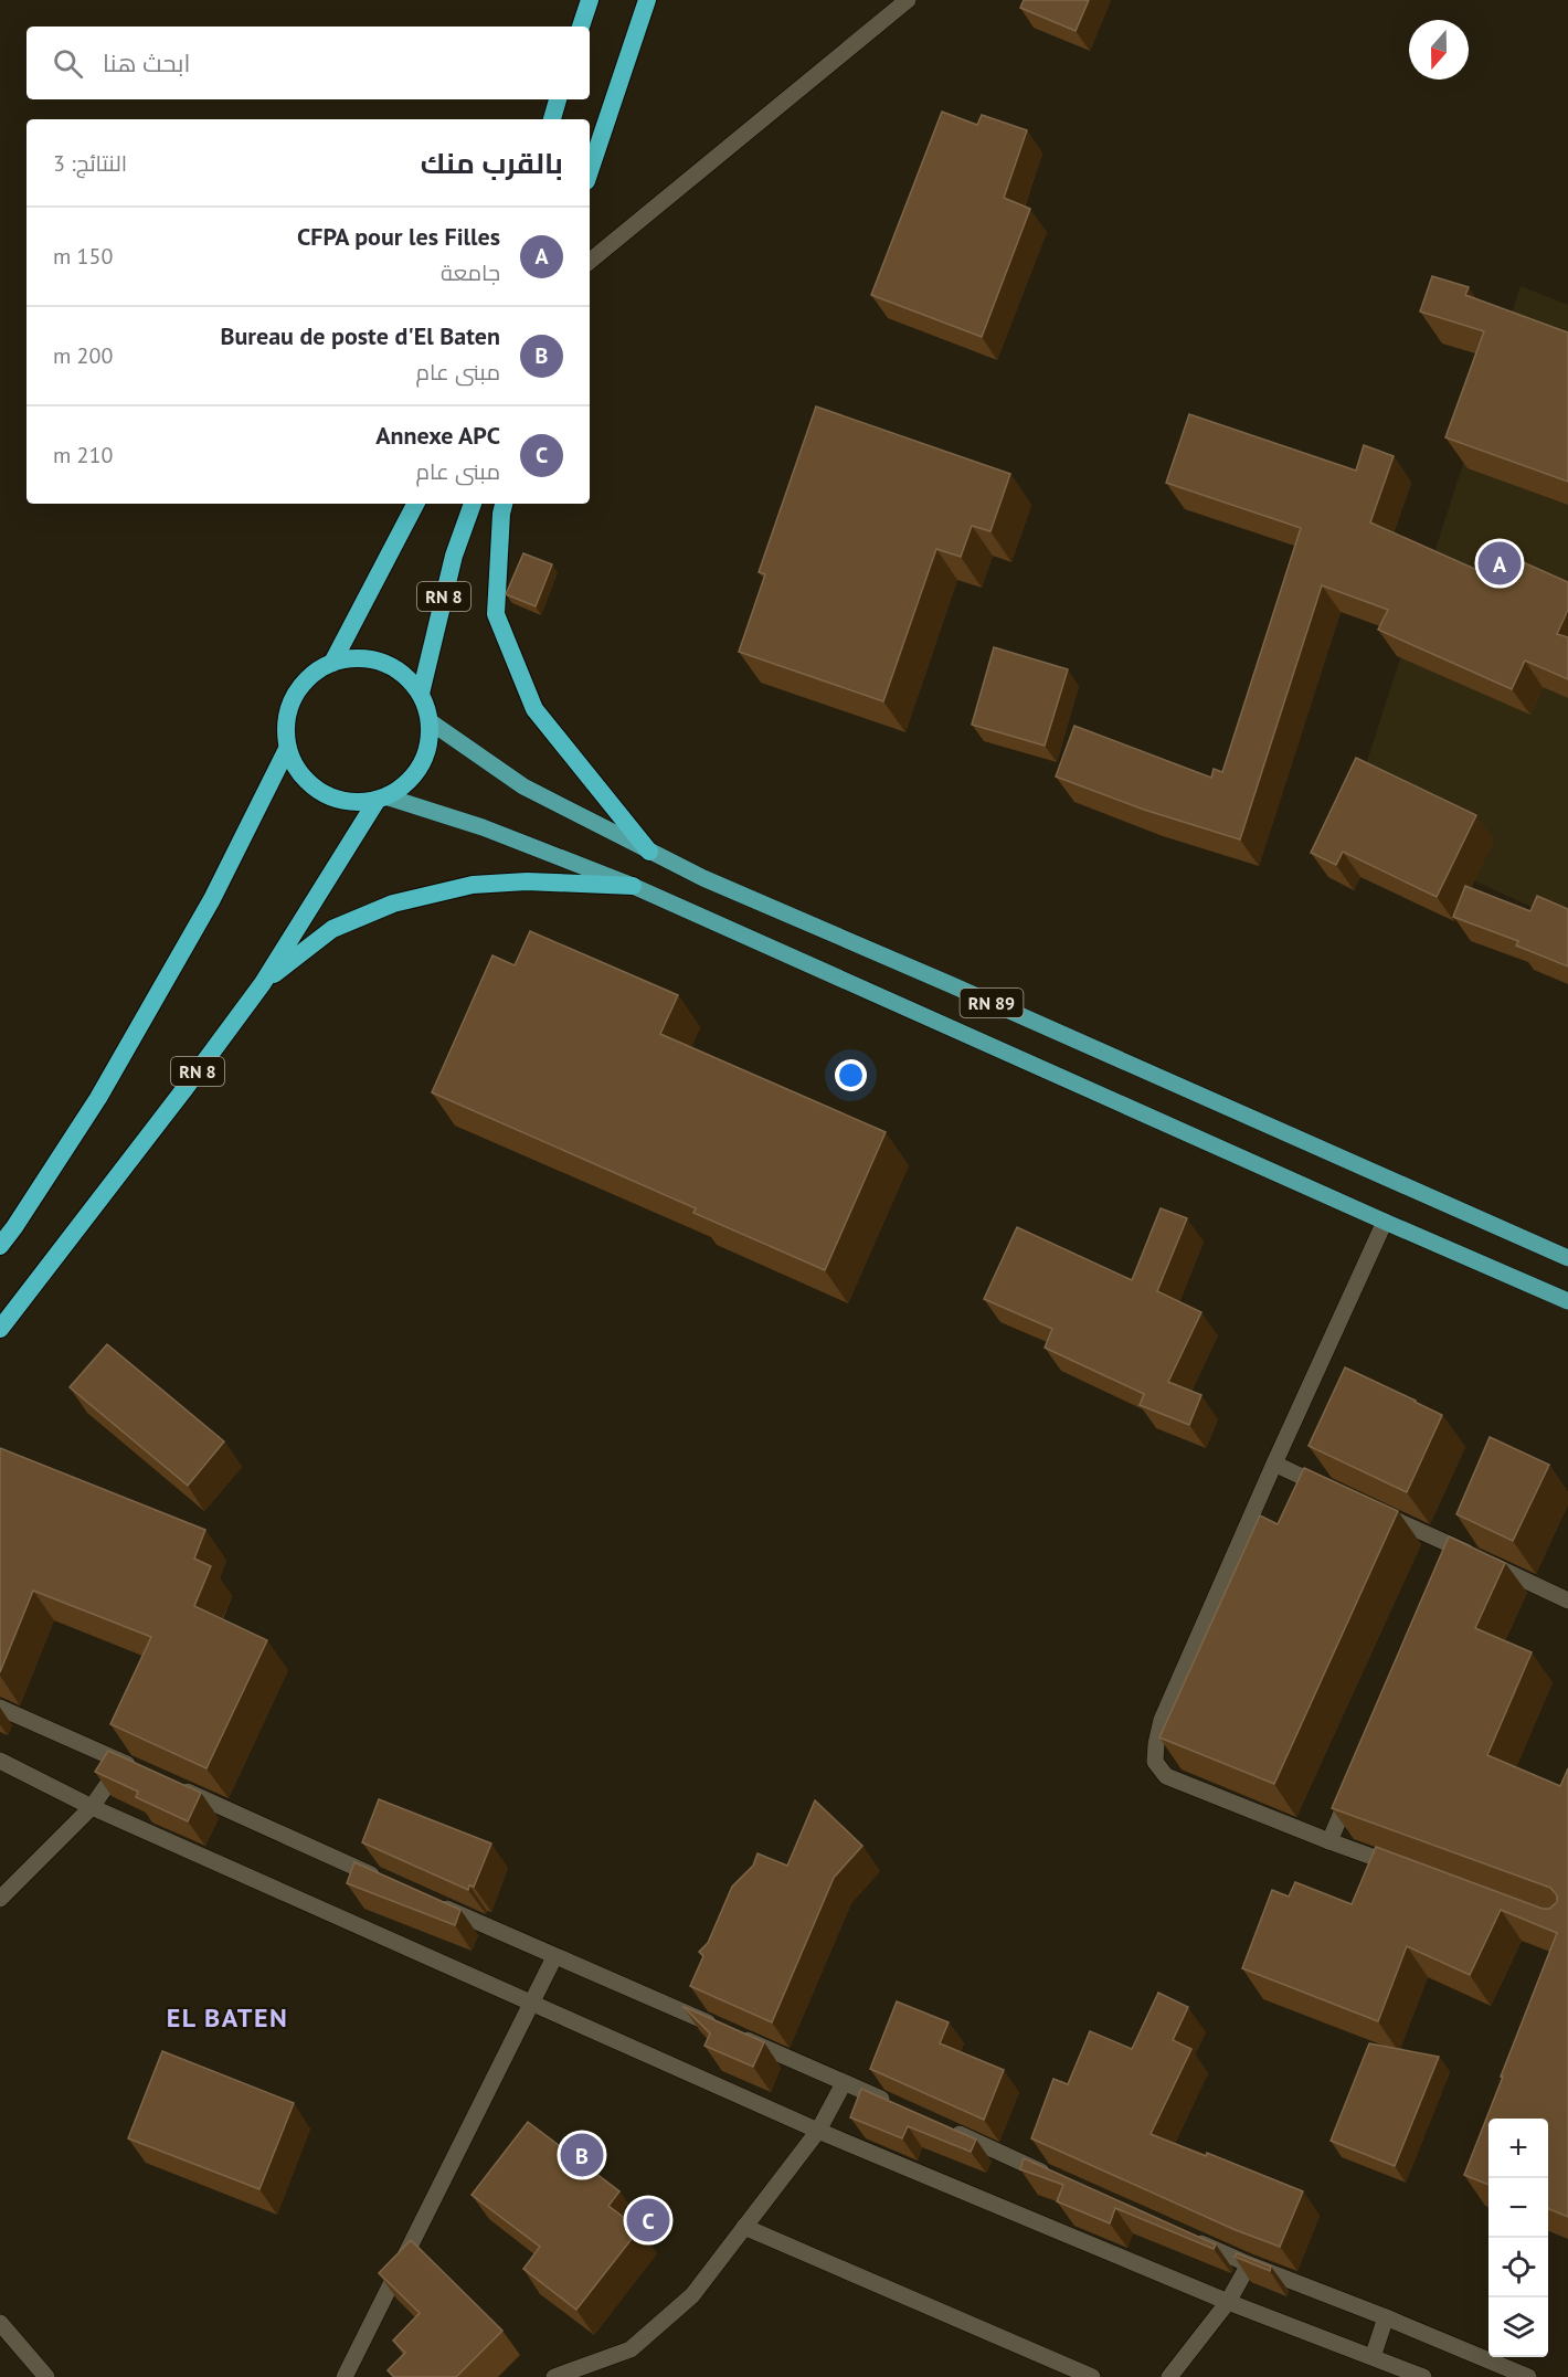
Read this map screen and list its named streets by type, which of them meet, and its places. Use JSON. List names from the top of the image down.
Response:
{
  "streets": {
    "highway": ["RN 8"],
    "main road": ["RN 89"]
  },
  "crossings": [
    ["RN 8", "RN 89"]
  ],
  "districts": ["EL BATEN"],
  "north": "bottom",
  "page": {
    "search": "ابحث هنا",
    "heading": ["بالقرب منك", "النتائج: 3"],
    "list": [
      {
        "mark": "A",
        "name": "CFPA pour les Filles",
        "note": "جامعة",
        "value": "150 m"
      },
      {
        "mark": "B",
        "name": "Bureau de poste d'El Baten",
        "note": "مبنى عام",
        "value": "200 m"
      },
      {
        "mark": "C",
        "name": "Annexe APC",
        "note": "مبنى عام",
        "value": "210 m"
      }
    ],
    "pins": ["A", "B", "C"],
    "map_buttons": ["+", "−"]
  }
}
